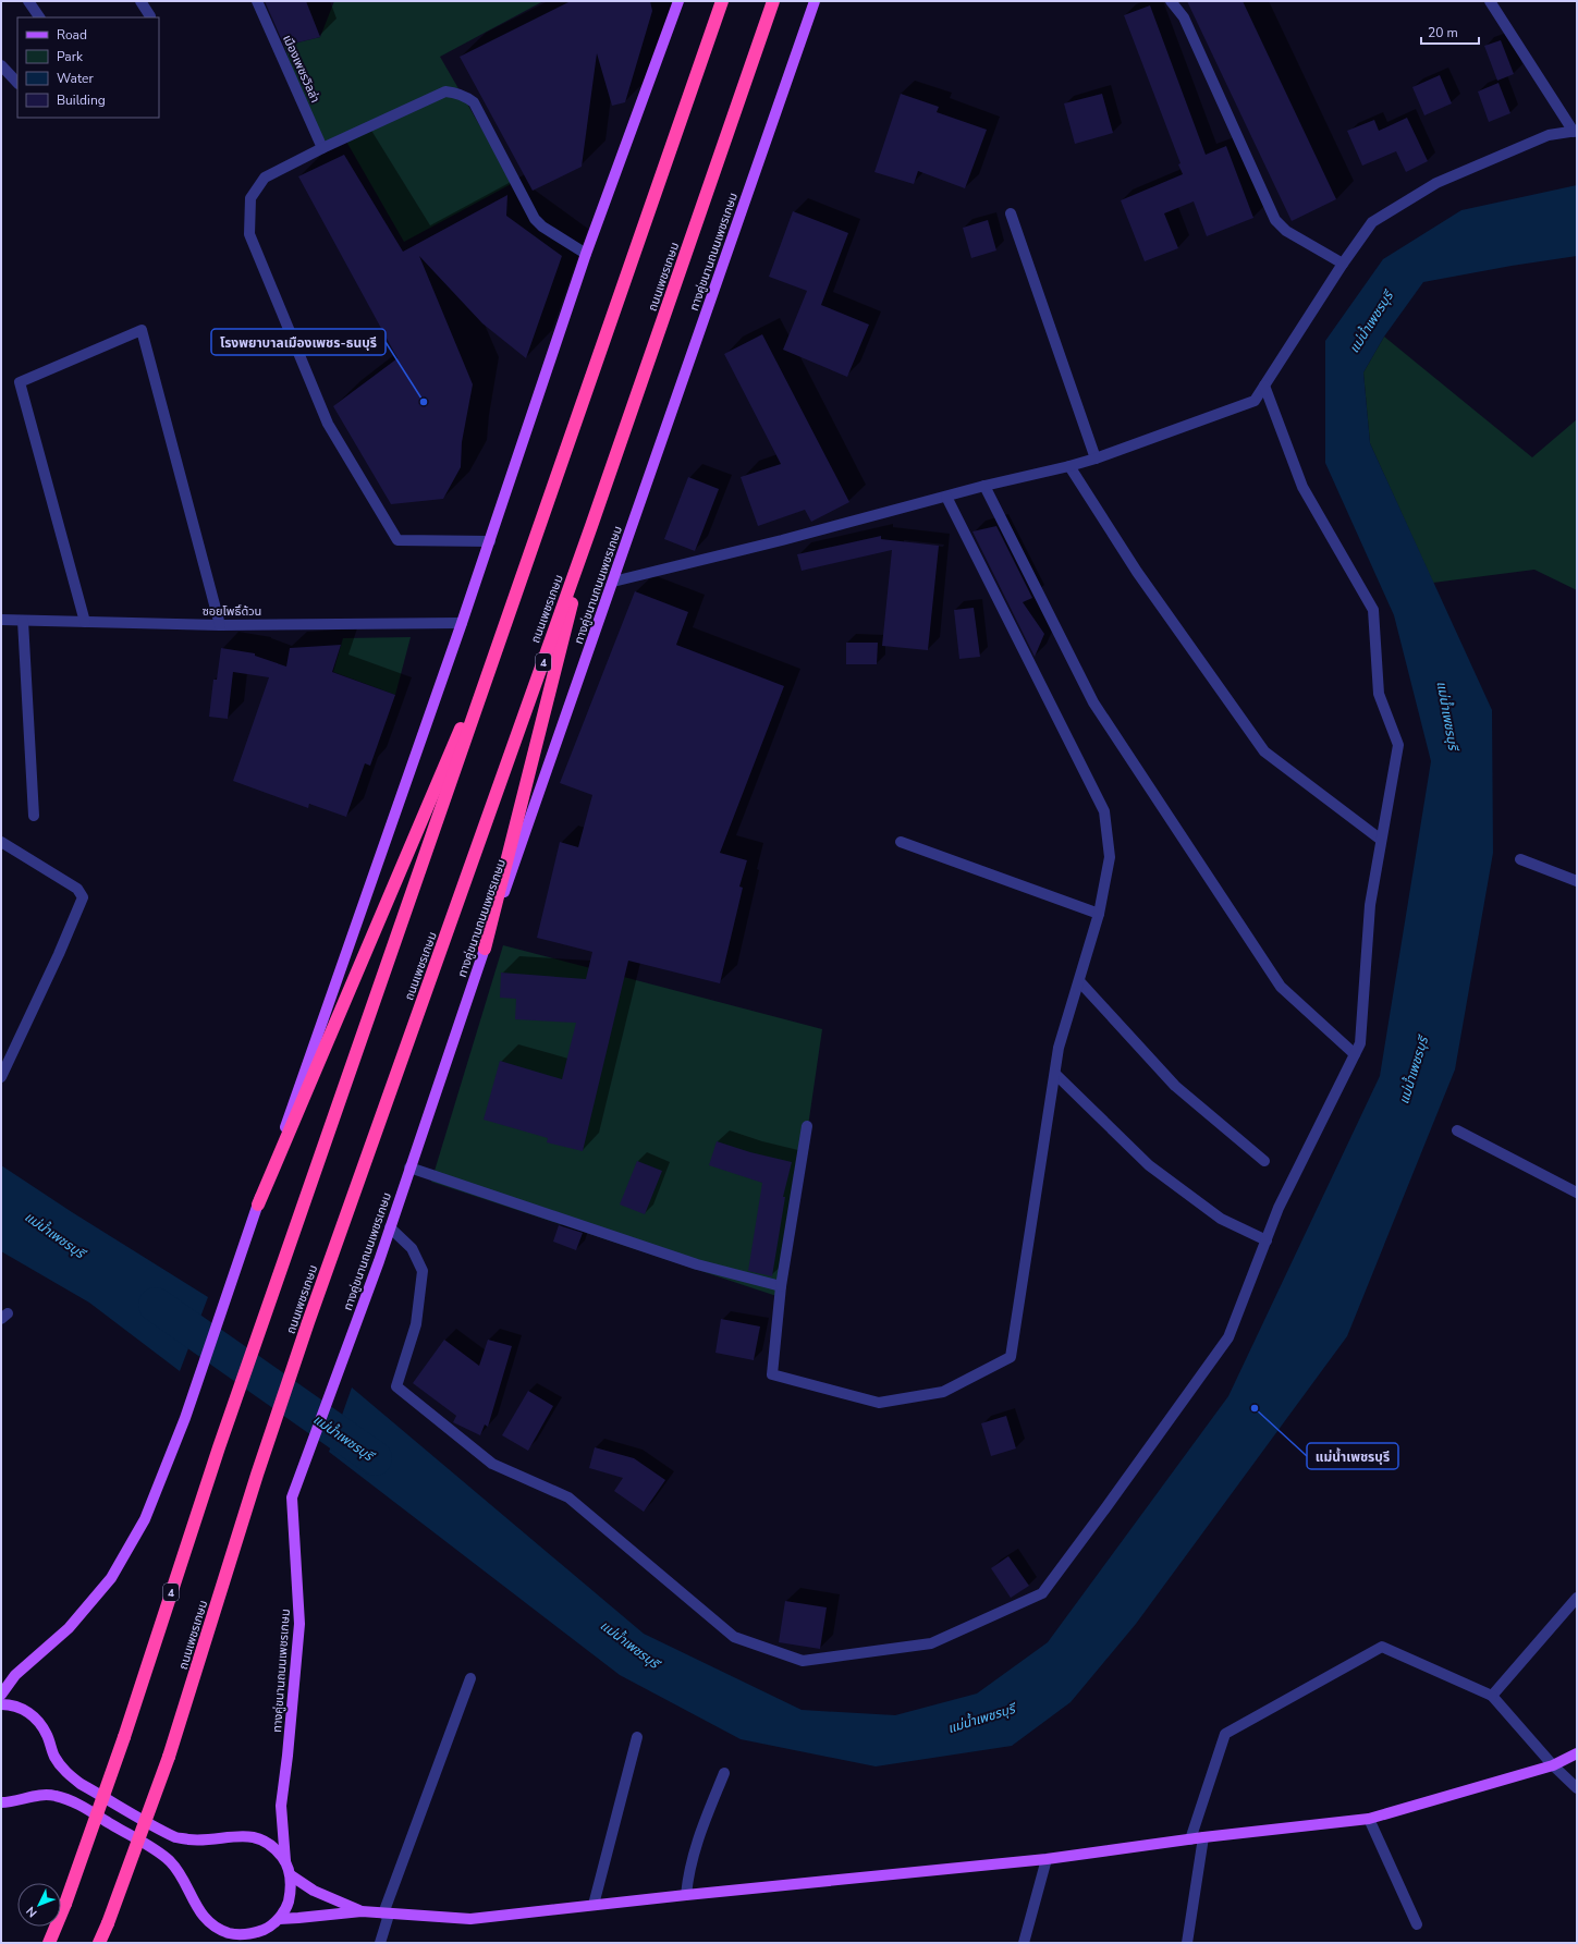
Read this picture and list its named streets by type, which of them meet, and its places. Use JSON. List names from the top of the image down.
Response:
{
  "streets": {
    "highway": ["ถนนเพชรเกษม", "4"],
    "main road": ["ทางคู่ขนานถนนเพชรเกษม"],
    "street": ["เมืองเพชรวิลล่า", "ซอยโพธิ์ด้วน"]
  },
  "water": ["แม่น้ำเพชรบุรี"],
  "places": ["โรงพยาบาลเมืองเพชร-ธนบุรี", "แม่น้ำเพชรบุรี"],
  "legend": [
    "Road",
    "Park",
    "Water",
    "Building"
  ],
  "scale_bar": "20 m",
  "north": "bottom left"
}
